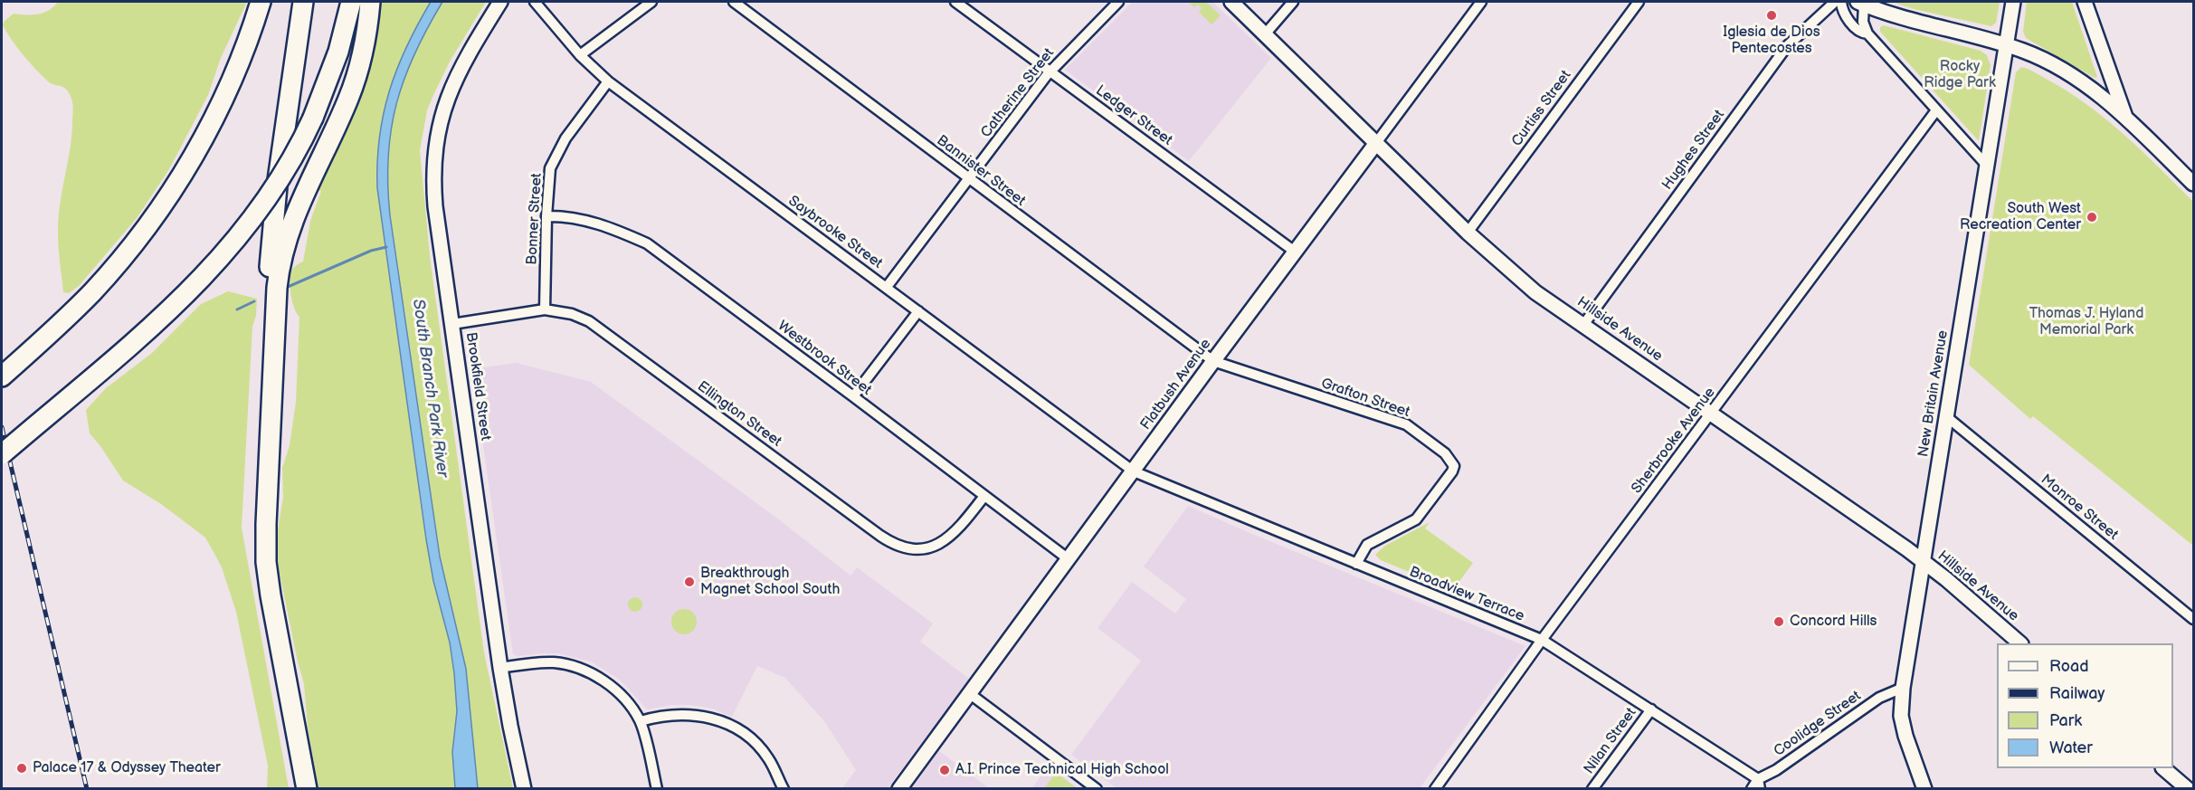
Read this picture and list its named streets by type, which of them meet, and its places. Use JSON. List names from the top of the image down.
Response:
{
  "streets": {
    "street": [
      "Catherine Street",
      "Curtiss Street",
      "Ledger Street",
      "Hughes Street",
      "Bannister Street",
      "Bonner Street",
      "Saybrooke Street",
      "Hillside Avenue",
      "Westbrook Street",
      "Flatbush Avenue",
      "Brookfield Street",
      "New Britain Avenue",
      "Grafton Street",
      "Ellington Street",
      "Sherbrooke Avenue",
      "Monroe Street",
      "Broadview Terrace",
      "Coolidge Street",
      "Nilan Street"
    ]
  },
  "crossings": [
    ["Catherine Street", "Ledger Street"],
    ["Catherine Street", "Bannister Street"],
    ["Catherine Street", "Saybrooke Street"],
    ["Curtiss Street", "Hillside Avenue"],
    ["Ledger Street", "Flatbush Avenue"],
    ["Hughes Street", "Hillside Avenue"],
    ["Bannister Street", "Flatbush Avenue"],
    ["Bannister Street", "Grafton Street"],
    ["Bonner Street", "Saybrooke Street"],
    ["Bonner Street", "Westbrook Street"],
    ["Bonner Street", "Ellington Street"],
    ["Saybrooke Street", "Flatbush Avenue"],
    ["Saybrooke Street", "Broadview Terrace"],
    ["Hillside Avenue", "Flatbush Avenue"],
    ["Hillside Avenue", "New Britain Avenue"],
    ["Hillside Avenue", "Sherbrooke Avenue"],
    ["Westbrook Street", "Flatbush Avenue"],
    ["Westbrook Street", "Ellington Street"],
    ["Flatbush Avenue", "Grafton Street"],
    ["Flatbush Avenue", "Broadview Terrace"],
    ["Brookfield Street", "Ellington Street"],
    ["New Britain Avenue", "Monroe Street"],
    ["New Britain Avenue", "Coolidge Street"],
    ["Grafton Street", "Broadview Terrace"],
    ["Sherbrooke Avenue", "Broadview Terrace"],
    ["Broadview Terrace", "Coolidge Street"],
    ["Broadview Terrace", "Nilan Street"]
  ],
  "water": ["South Branch Park River"],
  "parks": ["Rocky Ridge Park", "Thomas J. Hyland Memorial Park"],
  "places": [
    "Iglesia de Dios Pentecostes",
    "South West Recreation Center",
    "Breakthrough Magnet School South",
    "Concord Hills",
    "Palace 17 & Odyssey Theater",
    "A.I. Prince Technical High School"
  ],
  "legend": [
    "Road",
    "Railway",
    "Park",
    "Water"
  ]
}
